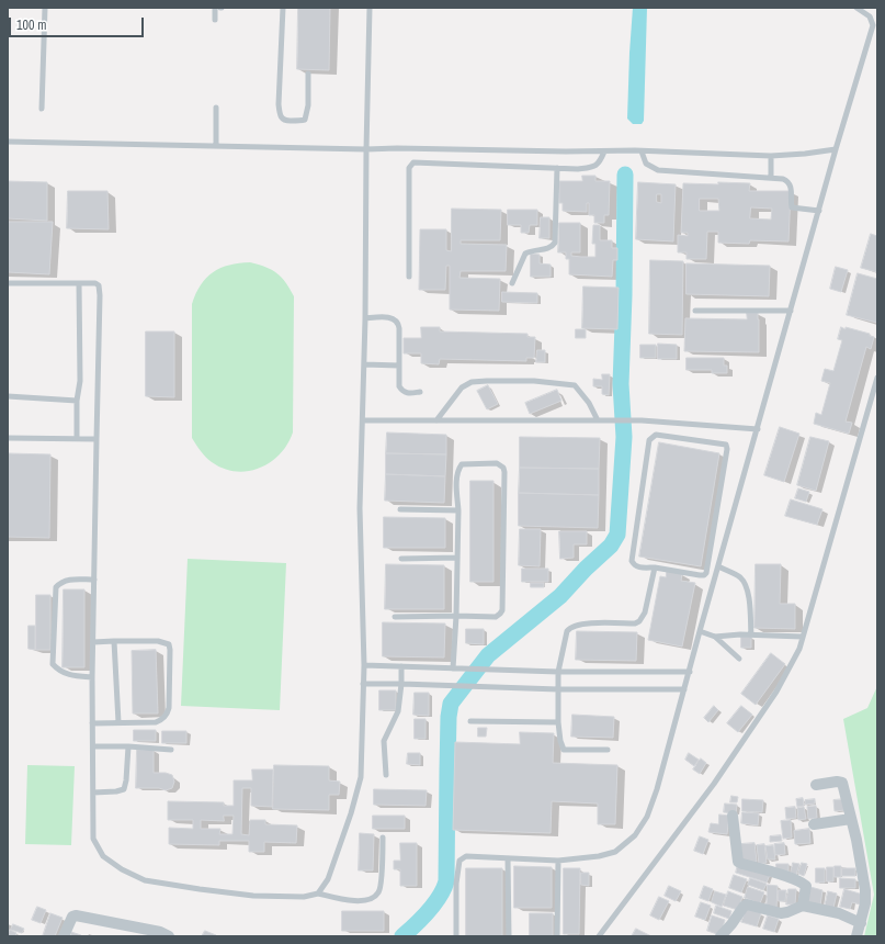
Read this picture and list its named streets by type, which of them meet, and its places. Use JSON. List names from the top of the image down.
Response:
{
  "scale_bar": "100 m"
}
